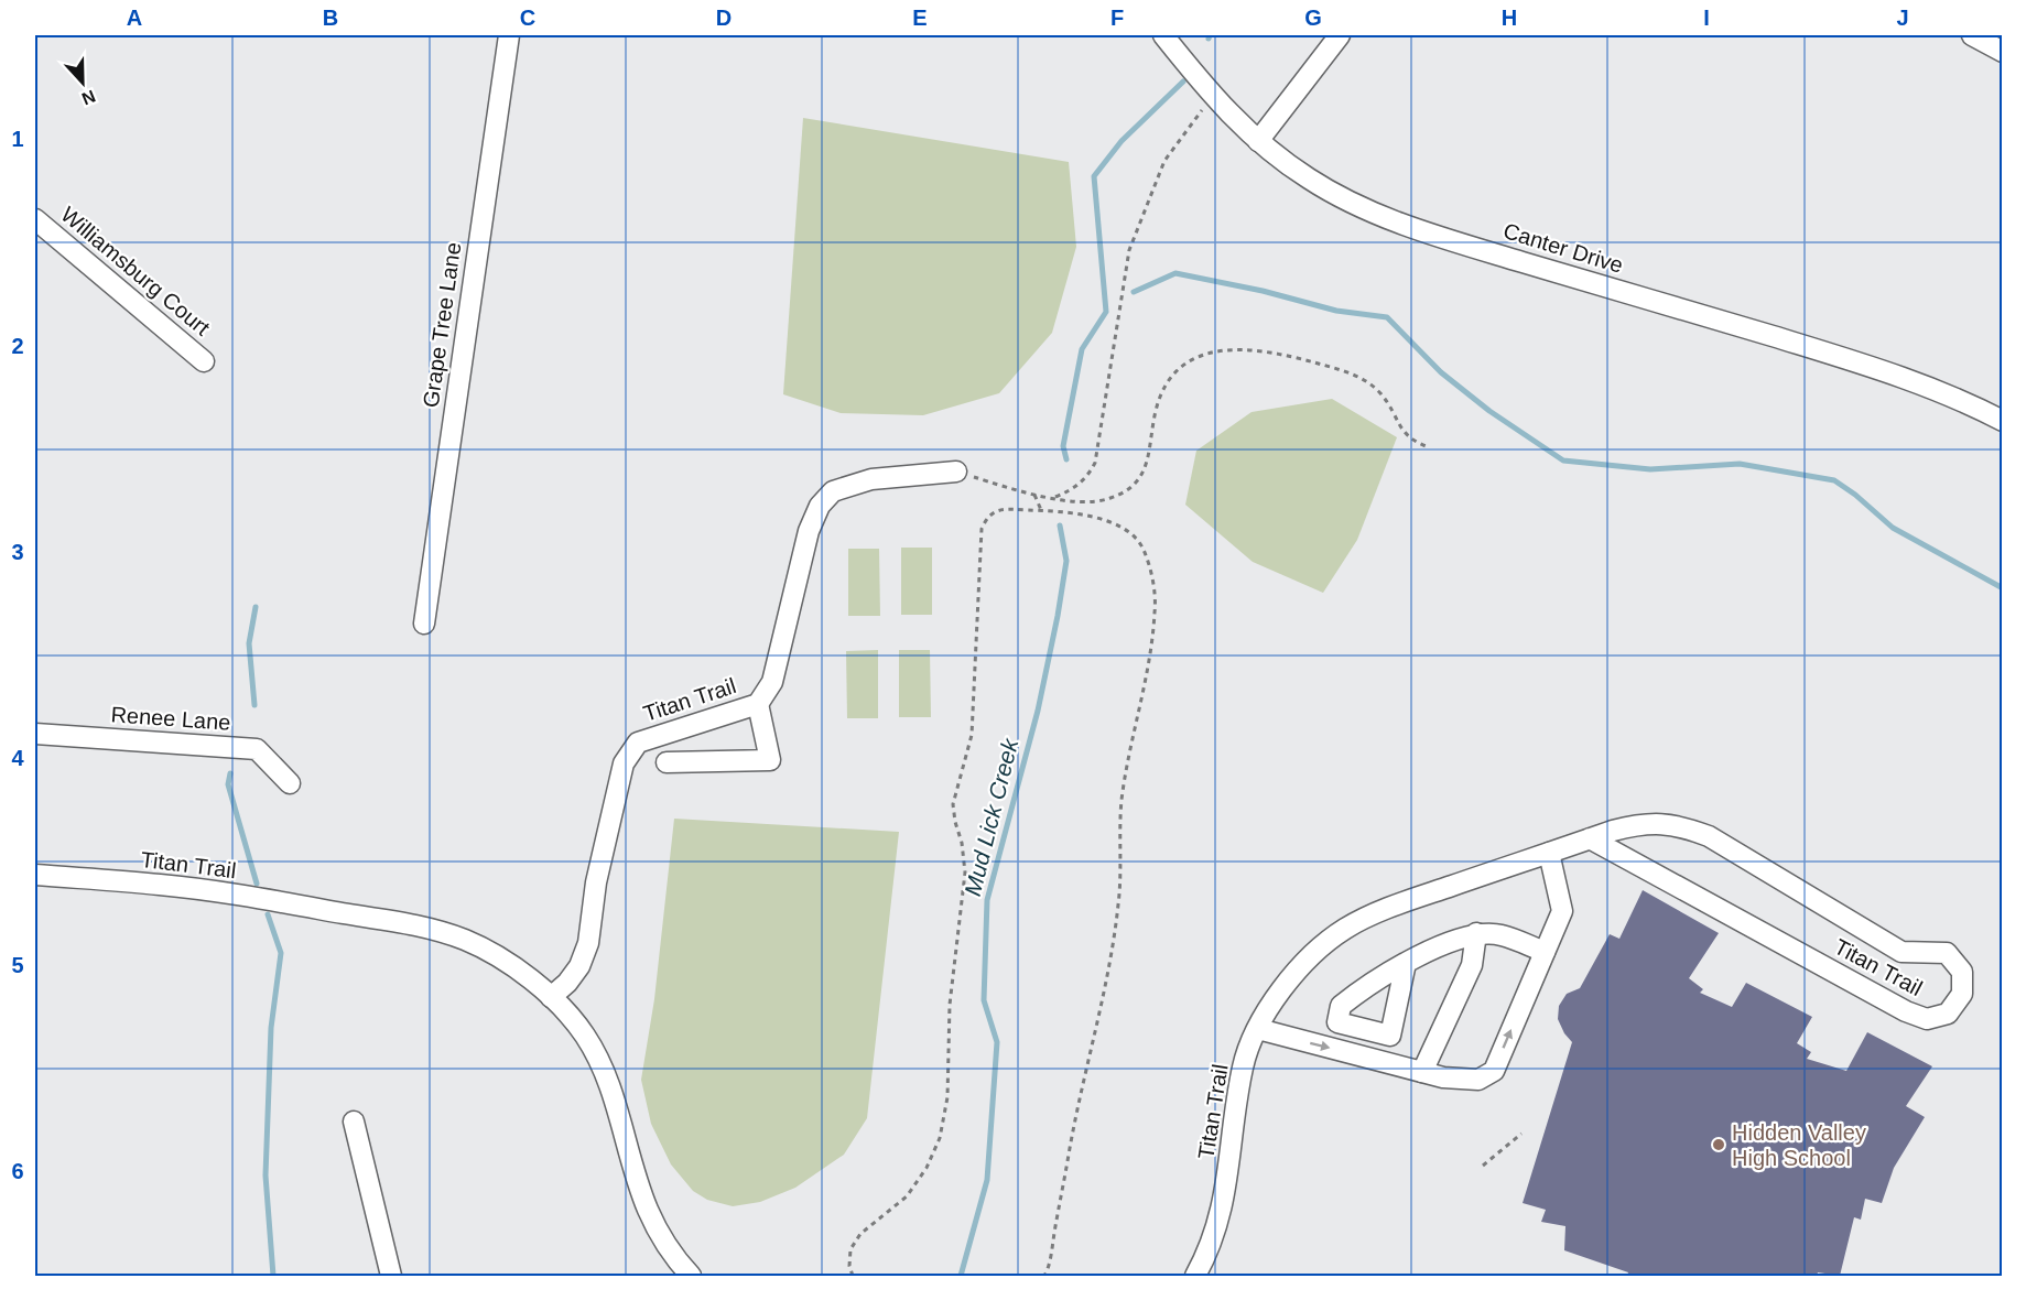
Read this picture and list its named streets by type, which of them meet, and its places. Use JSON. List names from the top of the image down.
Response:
{
  "streets": {
    "street": [
      "Canter Drive",
      "Williamsburg Court",
      "Grape Tree Lane",
      "Titan Trail",
      "Renee Lane"
    ]
  },
  "water": ["Mud Lick Creek"],
  "places": ["Hidden Valley High School"],
  "north": "bottom",
  "grid": {
    "columns": [
      "A",
      "B",
      "C",
      "D",
      "E",
      "F",
      "G",
      "H",
      "I",
      "J"
    ],
    "rows": [
      "1",
      "2",
      "3",
      "4",
      "5",
      "6"
    ]
  }
}
